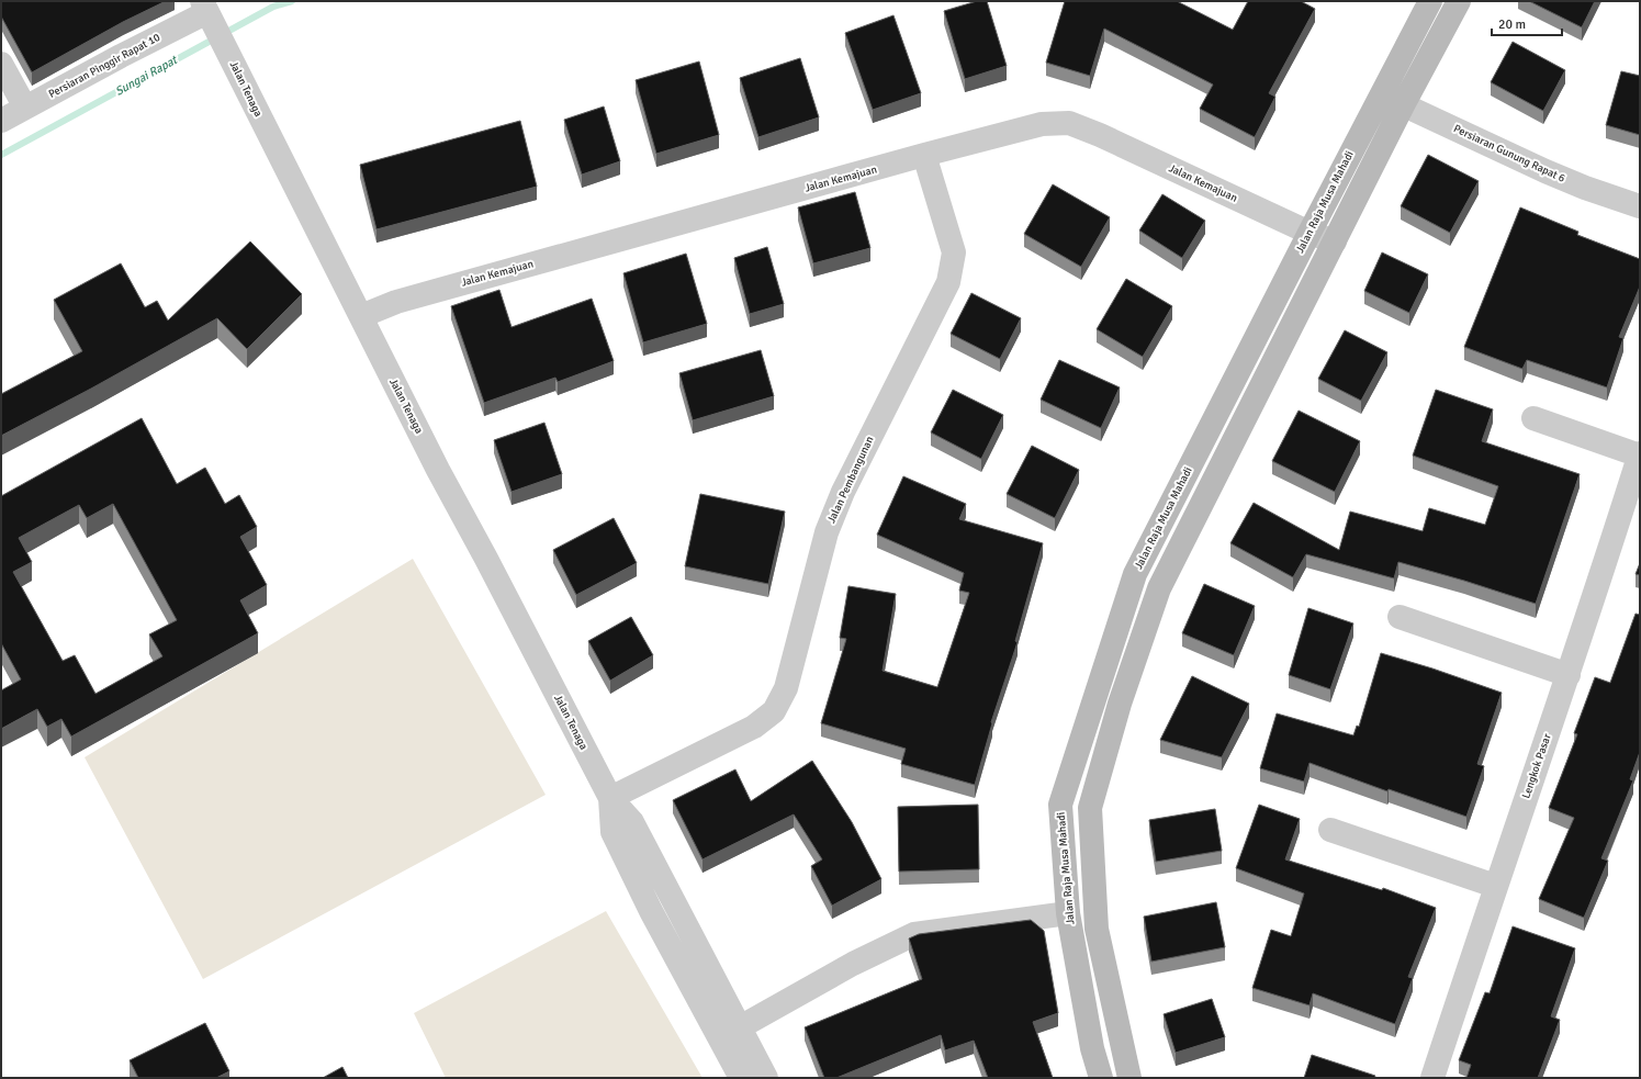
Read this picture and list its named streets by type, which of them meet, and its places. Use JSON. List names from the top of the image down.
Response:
{
  "streets": {
    "main road": ["Jalan Raja Musa Mahadi"],
    "street": [
      "Persiaran Pinggir Rapat 10",
      "Jalan Tenaga",
      "Persiaran Gunung Rapat 6",
      "Jalan Kemajuan",
      "Jalan Pembangunan",
      "Lengkok Pasar"
    ]
  },
  "crossings": [
    ["Persiaran Pinggir Rapat 10", "Jalan Tenaga"],
    ["Jalan Tenaga", "Jalan Kemajuan"],
    ["Jalan Tenaga", "Jalan Pembangunan"],
    ["Persiaran Gunung Rapat 6", "Jalan Raja Musa Mahadi"],
    ["Jalan Kemajuan", "Jalan Raja Musa Mahadi"],
    ["Jalan Kemajuan", "Jalan Pembangunan"]
  ],
  "water": ["Sungai Rapat"],
  "scale_bar": "20 m"
}
